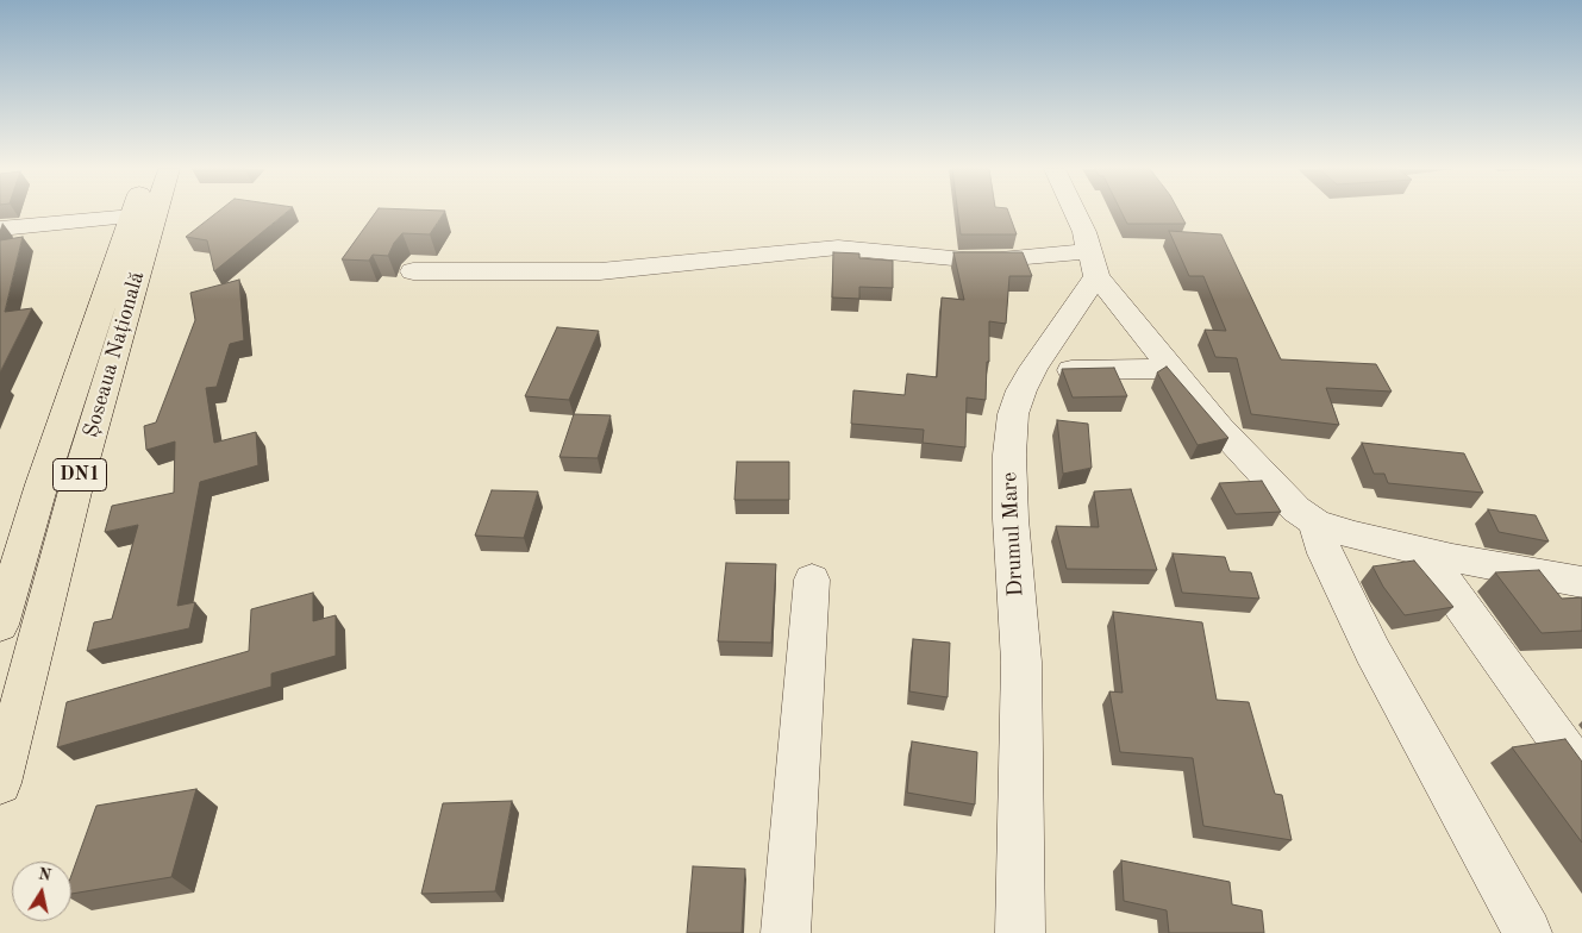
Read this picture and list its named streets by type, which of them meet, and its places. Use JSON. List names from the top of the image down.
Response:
{
  "streets": {
    "highway": ["Șoseaua Națională", "DN1"],
    "street": ["Drumul Mare"]
  },
  "north": "top"
}
